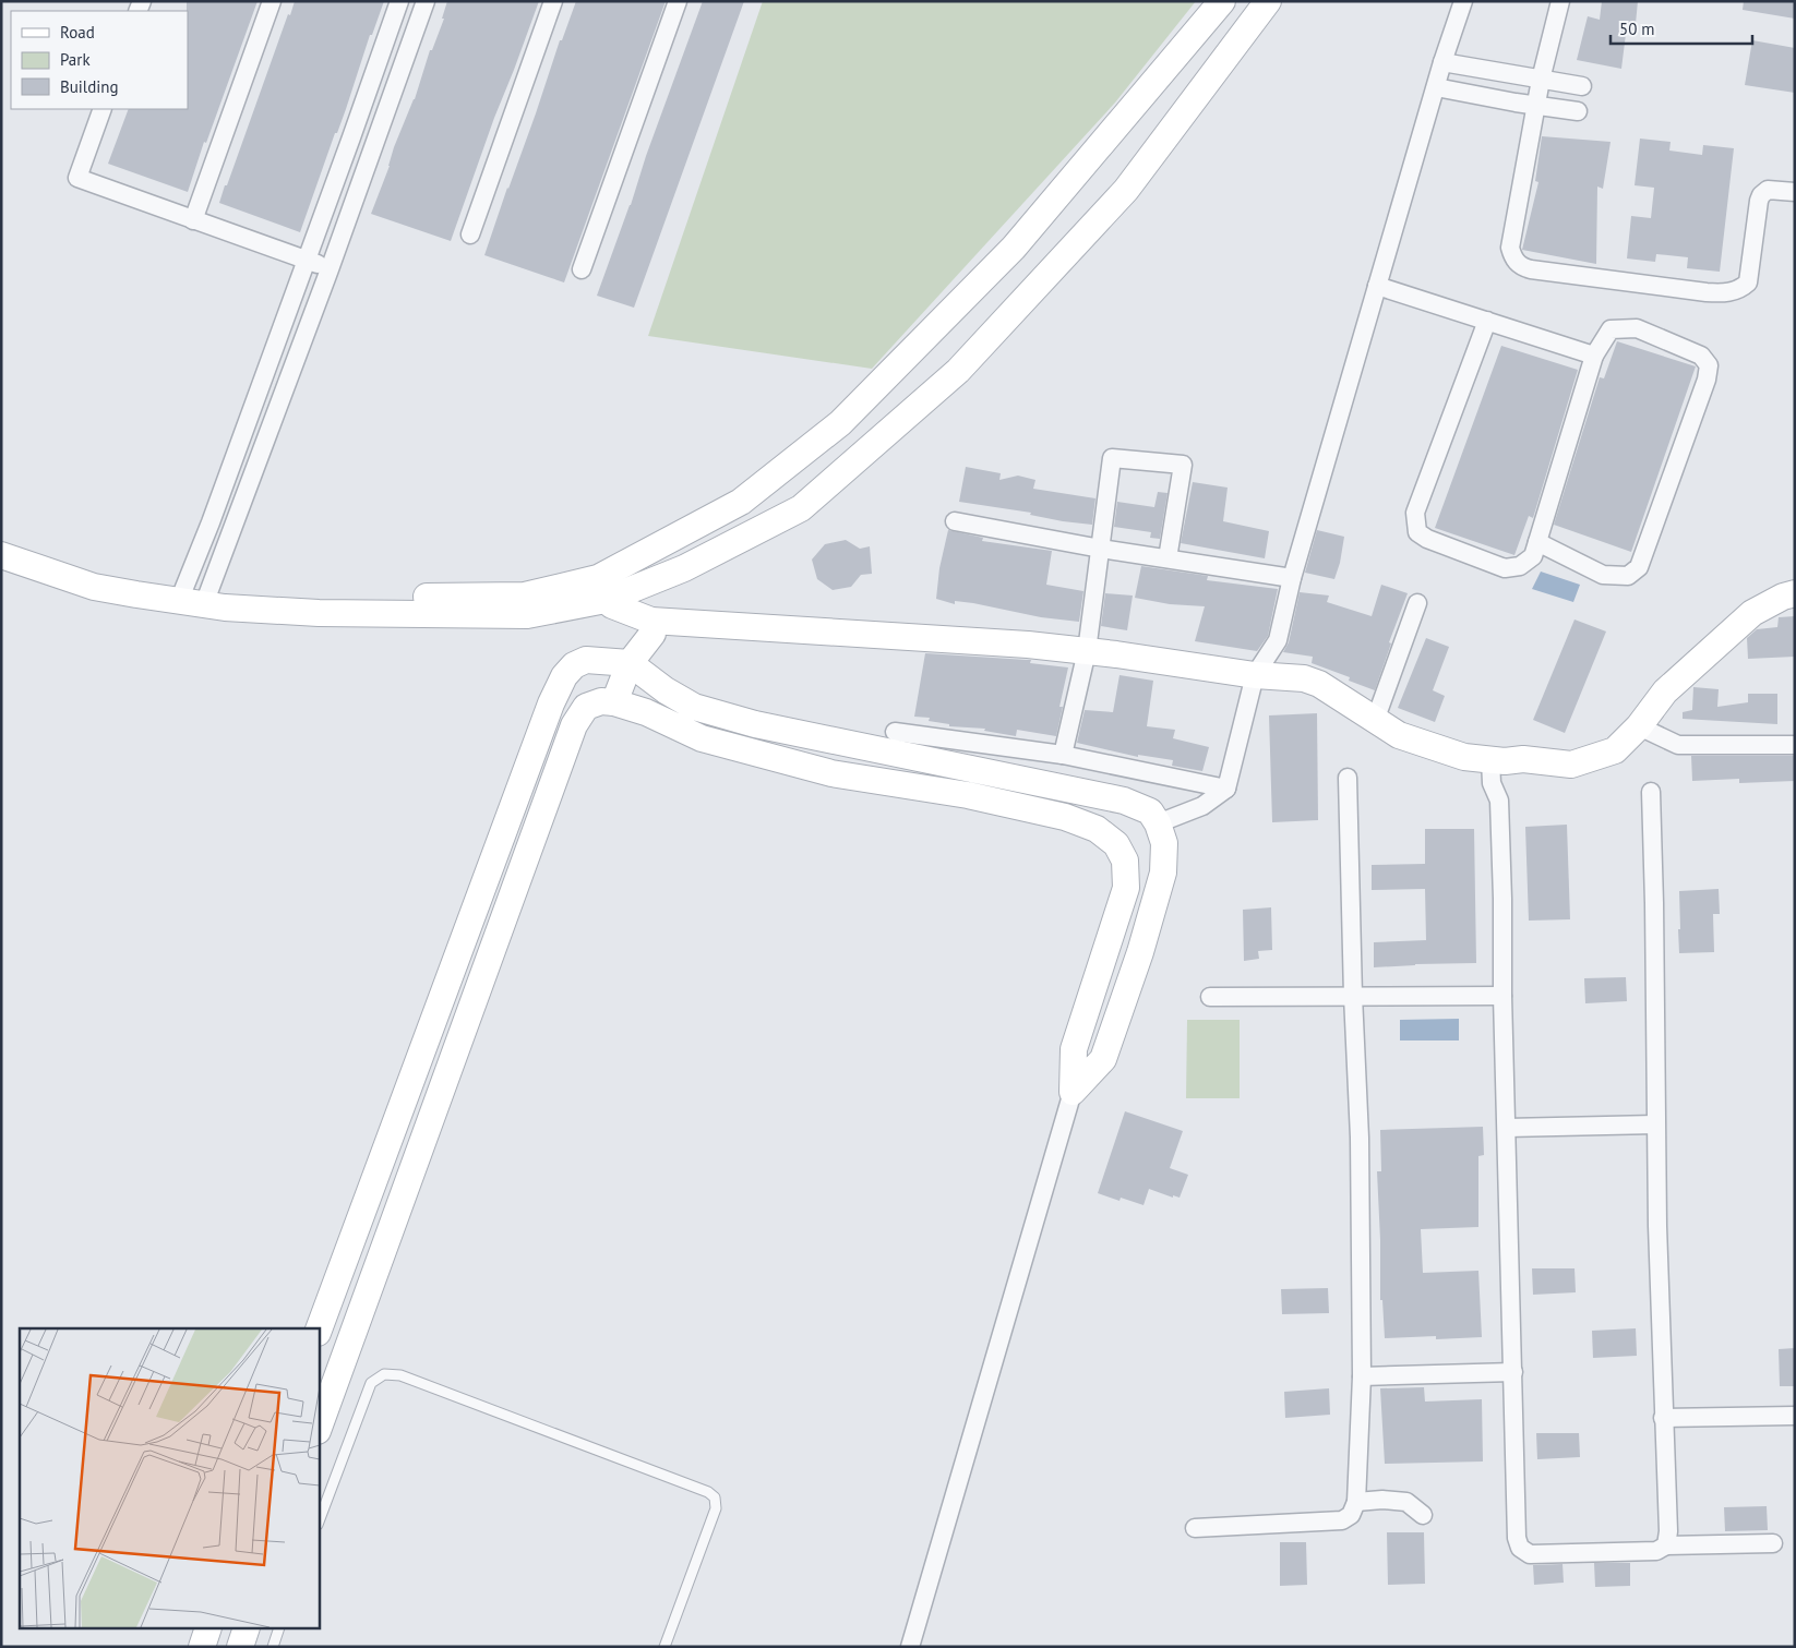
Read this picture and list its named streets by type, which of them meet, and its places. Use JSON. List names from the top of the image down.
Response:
{
  "legend": ["Road", "Park", "Building"],
  "scale_bar": "50 m"
}
